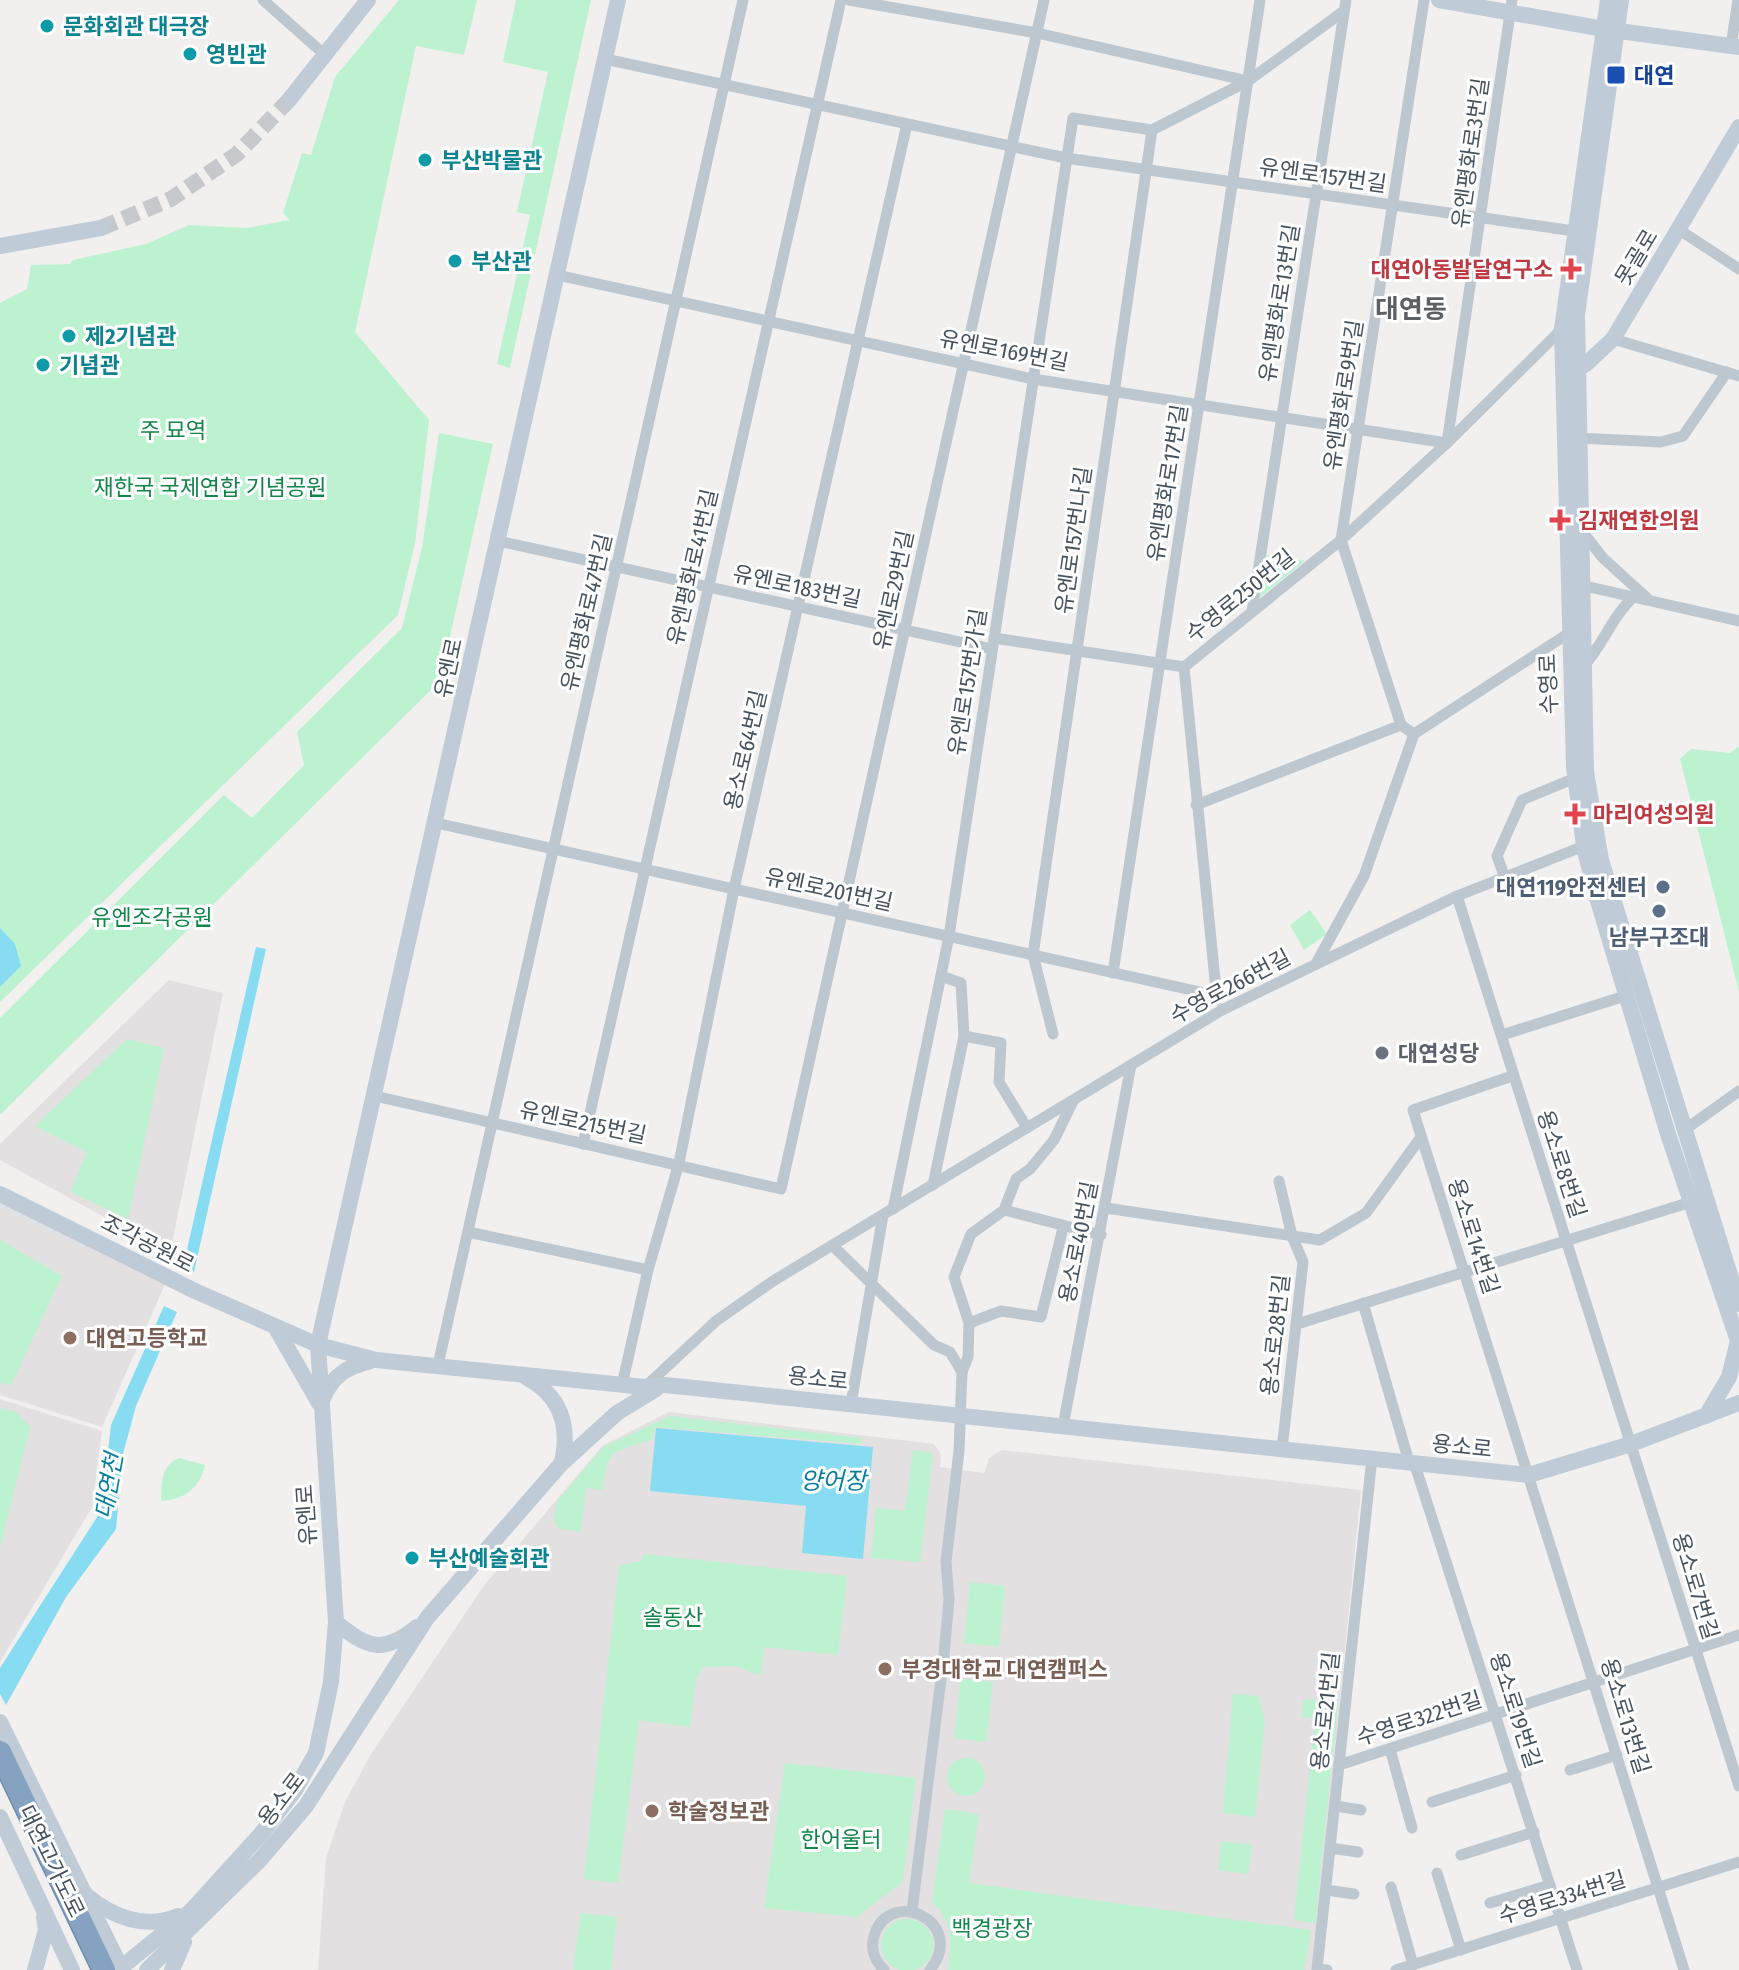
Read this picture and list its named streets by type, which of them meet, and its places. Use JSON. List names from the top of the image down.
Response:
{
  "streets": {
    "highway": ["대연고가도로"],
    "main road": [
      "못골로",
      "유엔로",
      "수영로",
      "조각공원로",
      "용소로"
    ],
    "street": [
      "유엔평화로3번길",
      "유엔로157번길",
      "유엔평화로13번길",
      "유엔로169번길",
      "유엔평화로9번길",
      "유엔평화로17번길",
      "유엔로157번나길",
      "유엔평화로41번길",
      "유엔로183번길",
      "유엔로29번길",
      "수영로250번길",
      "유엔평화로47번길",
      "유엔로157번가길",
      "용소로64번길",
      "유엔로201번길",
      "수영로266번길",
      "유엔로215번길",
      "용소로8번길",
      "용소로14번길",
      "용소로40번길",
      "용소로28번길",
      "용소로7번길",
      "용소로19번길",
      "용소로21번길",
      "용소로13번길",
      "수영로322번길",
      "수영로334번길"
    ]
  },
  "crossings": [
    ["유엔평화로3번길", "유엔로157번길"],
    ["유엔평화로3번길", "유엔로169번길"],
    ["유엔평화로3번길", "수영로250번길"],
    ["유엔로157번길", "유엔평화로13번길"],
    ["유엔로157번길", "유엔평화로9번길"],
    ["유엔로157번길", "유엔평화로17번길"],
    ["유엔로157번길", "유엔로157번나길"],
    ["유엔로157번길", "유엔평화로41번길"],
    ["유엔로157번길", "유엔로29번길"],
    ["유엔로157번길", "유엔평화로47번길"],
    ["유엔로157번길", "유엔로"],
    ["유엔로157번길", "유엔로157번가길"],
    ["유엔로157번길", "수영로"],
    ["유엔로157번길", "용소로64번길"],
    ["못골로", "수영로"],
    ["유엔평화로13번길", "유엔로169번길"],
    ["유엔평화로13번길", "수영로250번길"],
    ["유엔로169번길", "유엔평화로9번길"],
    ["유엔로169번길", "유엔평화로17번길"],
    ["유엔로169번길", "유엔로157번나길"],
    ["유엔로169번길", "유엔평화로41번길"],
    ["유엔로169번길", "유엔로29번길"],
    ["유엔로169번길", "수영로250번길"],
    ["유엔로169번길", "유엔평화로47번길"],
    ["유엔로169번길", "유엔로"],
    ["유엔로169번길", "유엔로157번가길"],
    ["유엔로169번길", "용소로64번길"],
    ["유엔평화로9번길", "수영로250번길"],
    ["유엔평화로17번길", "유엔로183번길"],
    ["유엔평화로17번길", "유엔로201번길"],
    ["유엔로157번나길", "유엔로183번길"],
    ["유엔로157번나길", "유엔로201번길"],
    ["유엔평화로41번길", "유엔로183번길"],
    ["유엔평화로41번길", "유엔로201번길"],
    ["유엔평화로41번길", "유엔로215번길"],
    ["유엔로183번길", "유엔로29번길"],
    ["유엔로183번길", "수영로250번길"],
    ["유엔로183번길", "유엔평화로47번길"],
    ["유엔로183번길", "유엔로"],
    ["유엔로183번길", "유엔로157번가길"],
    ["유엔로183번길", "용소로64번길"],
    ["유엔로29번길", "유엔로201번길"],
    ["유엔로29번길", "유엔로215번길"],
    ["수영로250번길", "수영로"],
    ["수영로250번길", "유엔로201번길"],
    ["유엔평화로47번길", "유엔로201번길"],
    ["유엔평화로47번길", "유엔로215번길"],
    ["유엔로", "유엔로201번길"],
    ["유엔로", "유엔로215번길"],
    ["유엔로", "조각공원로"],
    ["유엔로", "용소로"],
    ["유엔로157번가길", "유엔로201번길"],
    ["유엔로157번가길", "수영로266번길"],
    ["유엔로157번가길", "용소로"],
    ["용소로64번길", "유엔로201번길"],
    ["용소로64번길", "유엔로215번길"],
    ["수영로266번길", "용소로40번길"],
    ["용소로8번길", "용소로14번길"],
    ["용소로8번길", "용소로"],
    ["용소로8번길", "용소로7번길"],
    ["용소로14번길", "용소로"],
    ["용소로14번길", "용소로13번길"],
    ["용소로40번길", "용소로"],
    ["용소로28번길", "용소로"],
    ["용소로", "용소로7번길"],
    ["용소로", "용소로19번길"],
    ["용소로", "용소로21번길"],
    ["용소로", "용소로13번길"],
    ["용소로", "대연고가도로"],
    ["용소로7번길", "수영로322번길"],
    ["용소로19번길", "수영로322번길"],
    ["용소로19번길", "수영로334번길"],
    ["용소로21번길", "수영로322번길"],
    ["용소로13번길", "수영로322번길"],
    ["용소로13번길", "수영로334번길"]
  ],
  "districts": ["대연동"],
  "water": ["양어장", "대연천"],
  "parks": [
    "주 묘역",
    "재한국 국제연합 기념공원",
    "유엔조각공원",
    "솔동산",
    "한어울터",
    "백경광장"
  ],
  "places": {
    "other": [
      "문화회관 대극장",
      "영빈관",
      "부산박물관",
      "부산관",
      "제2기념관",
      "기념관",
      "대연119안전센터",
      "남부구조대",
      "대연성당",
      "대연고등학교",
      "부산예술회관",
      "부경대학교 대연캠퍼스",
      "학술정보관"
    ],
    "transit": ["대연"],
    "health": ["대연아동발달연구소", "김재연한의원", "마리여성의원"]
  }
}
